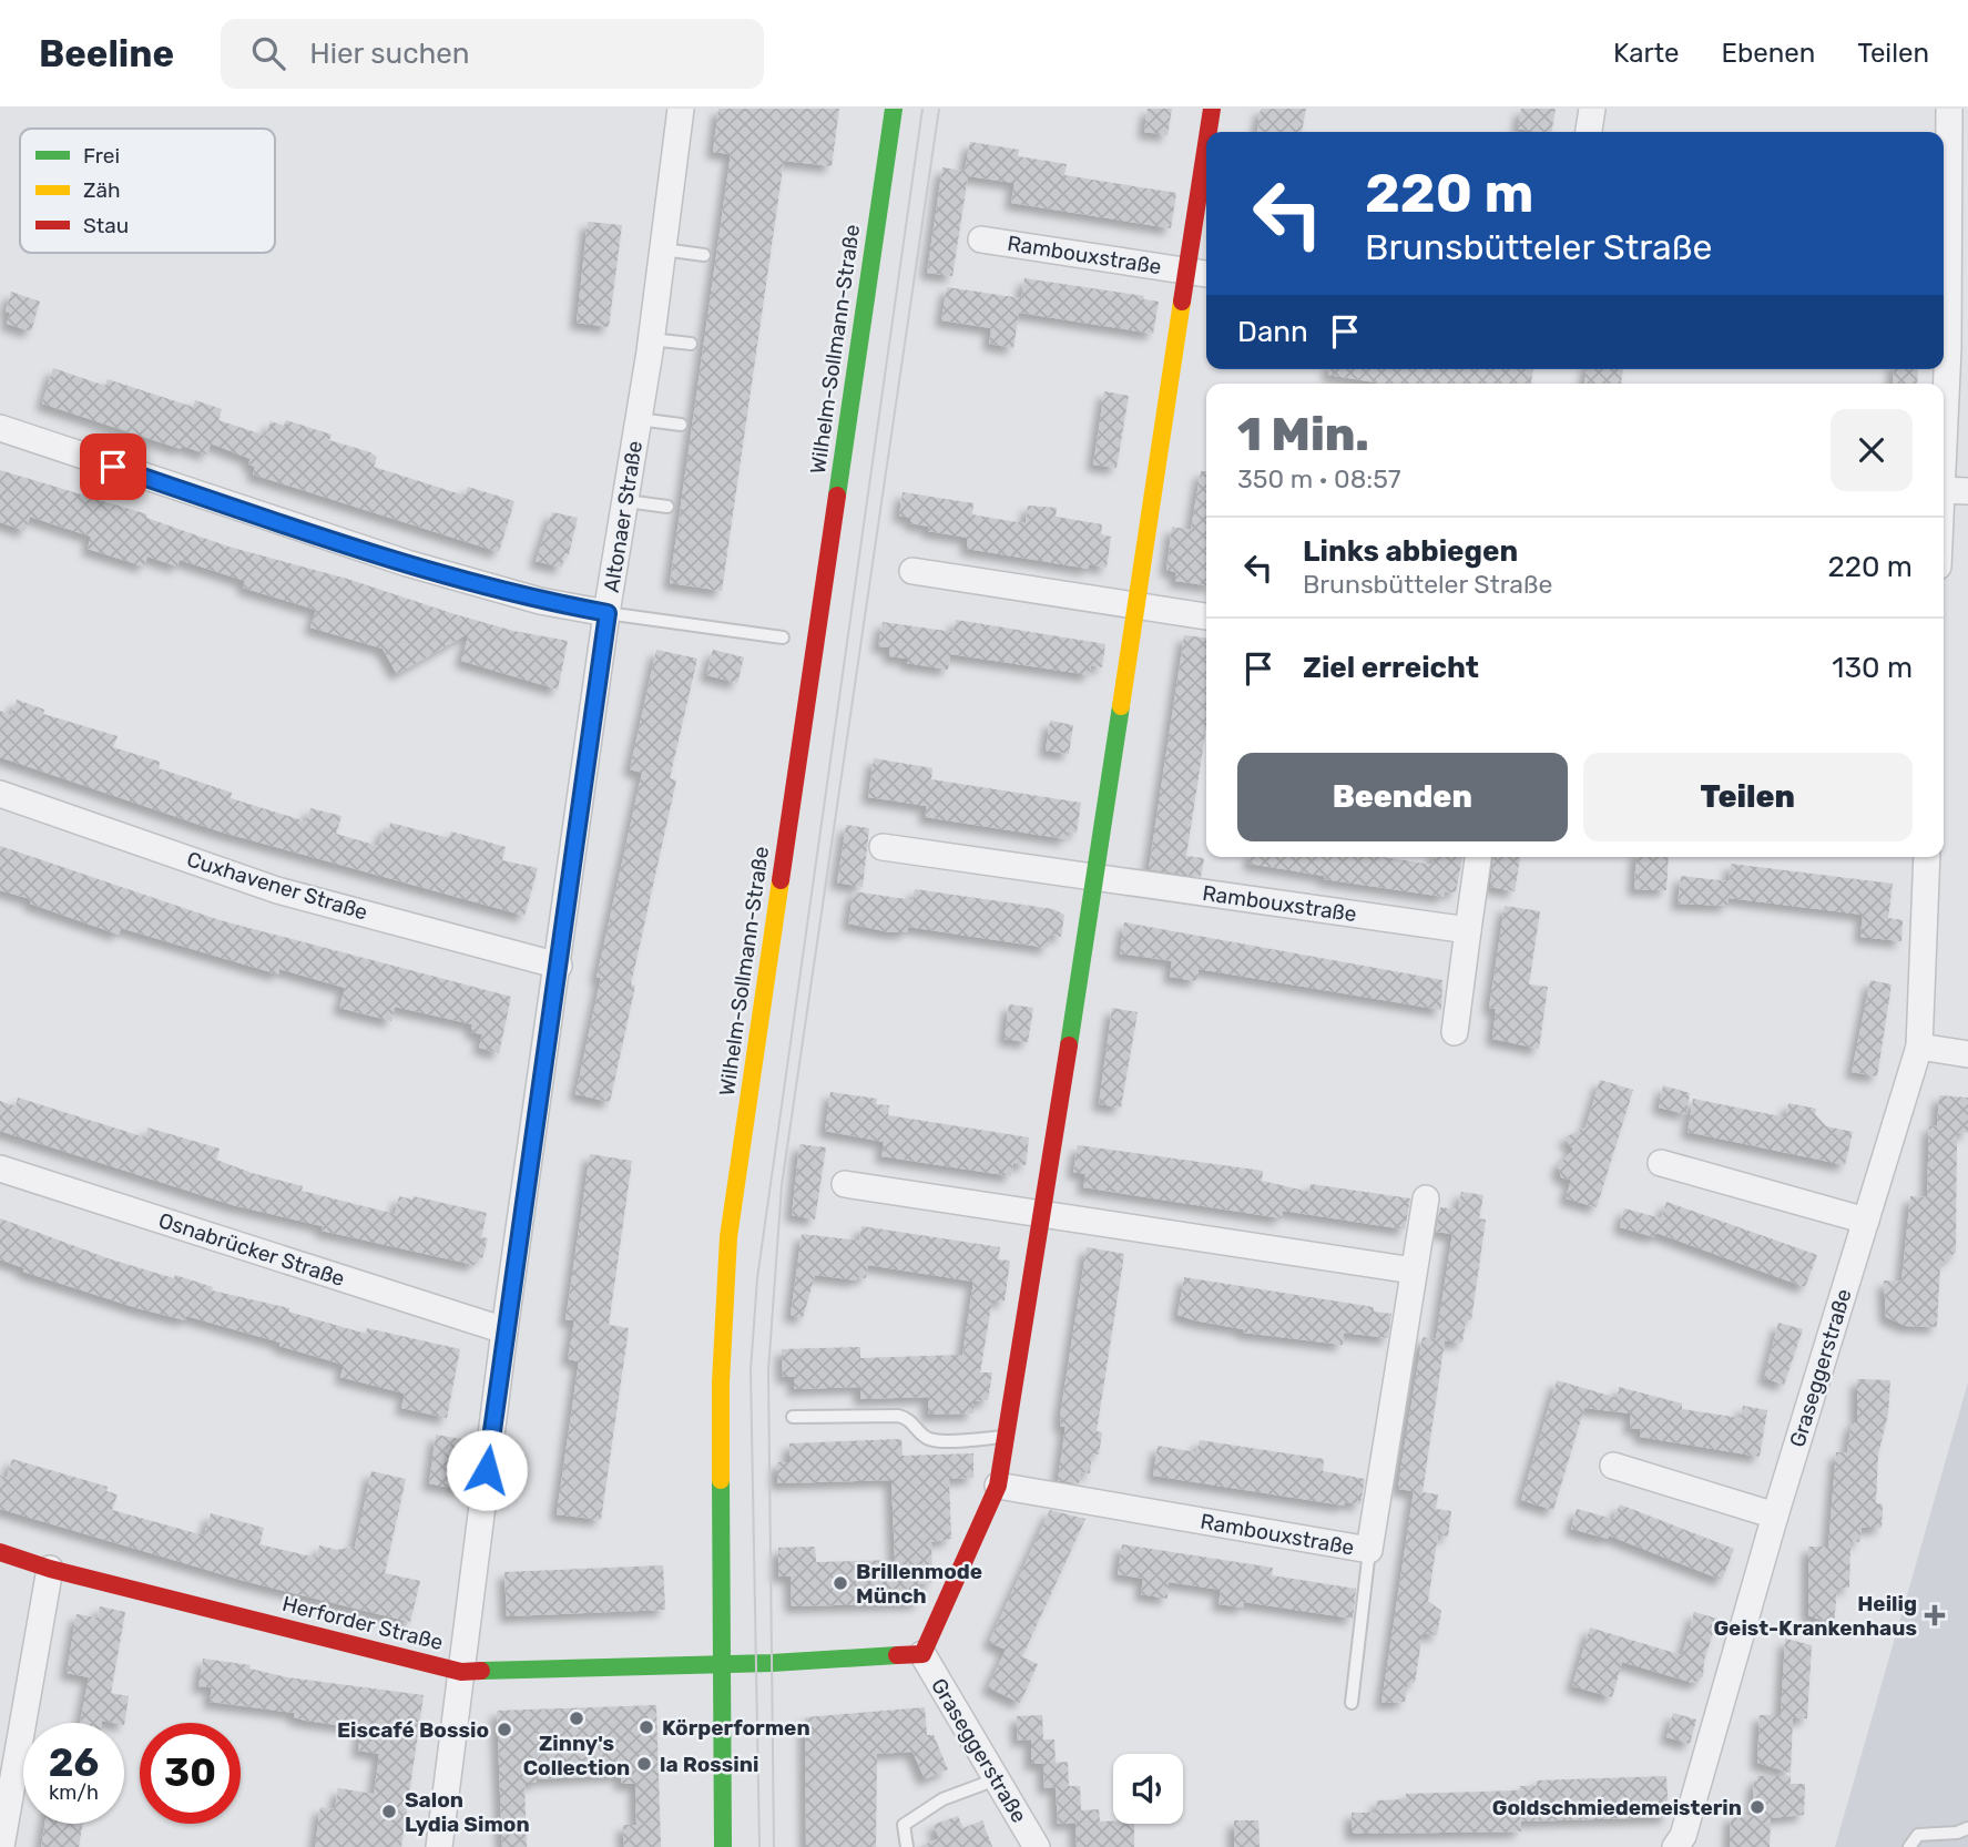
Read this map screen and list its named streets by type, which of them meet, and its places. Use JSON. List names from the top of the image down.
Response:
{
  "streets": {
    "street": [
      "Rambouxstraße",
      "Wilhelm-Sollmann-Straße",
      "Altonaer Straße",
      "Cuxhavener Straße",
      "Osnabrücker Straße",
      "Graseggerstraße",
      "Herforder Straße"
    ]
  },
  "crossings": [
    ["Rambouxstraße", "Graseggerstraße"],
    ["Wilhelm-Sollmann-Straße", "Herforder Straße"],
    ["Altonaer Straße", "Cuxhavener Straße"],
    ["Altonaer Straße", "Osnabrücker Straße"],
    ["Altonaer Straße", "Herforder Straße"]
  ],
  "places": {
    "other": [
      "Brillenmode Münch",
      "Zinny's Collection",
      "Körperformen",
      "Eiscafé Bossio",
      "la Rossini",
      "Goldschmiedemeisterin",
      "Salon Lydia Simon"
    ],
    "health": ["Heilig Geist-Krankenhaus"]
  },
  "legend": ["Frei", "Zäh", "Stau"],
  "page": {
    "header": "Beeline",
    "search": "Hier suchen",
    "nav": ["Karte", "Ebenen", "Teilen"],
    "turn": ["220 m", "Brunsbütteler Straße"],
    "then": "Dann",
    "heading": ["1 Min.", "350 m · 08:57"],
    "list": [
      {
        "name": "Links abbiegen",
        "note": "Brunsbütteler Straße",
        "value": "220 m"
      },
      {
        "name": "Ziel erreicht",
        "value": "130 m"
      }
    ],
    "buttons": ["Beenden", "Teilen"],
    "speed": "26 km/h",
    "limit": "30"
  }
}
